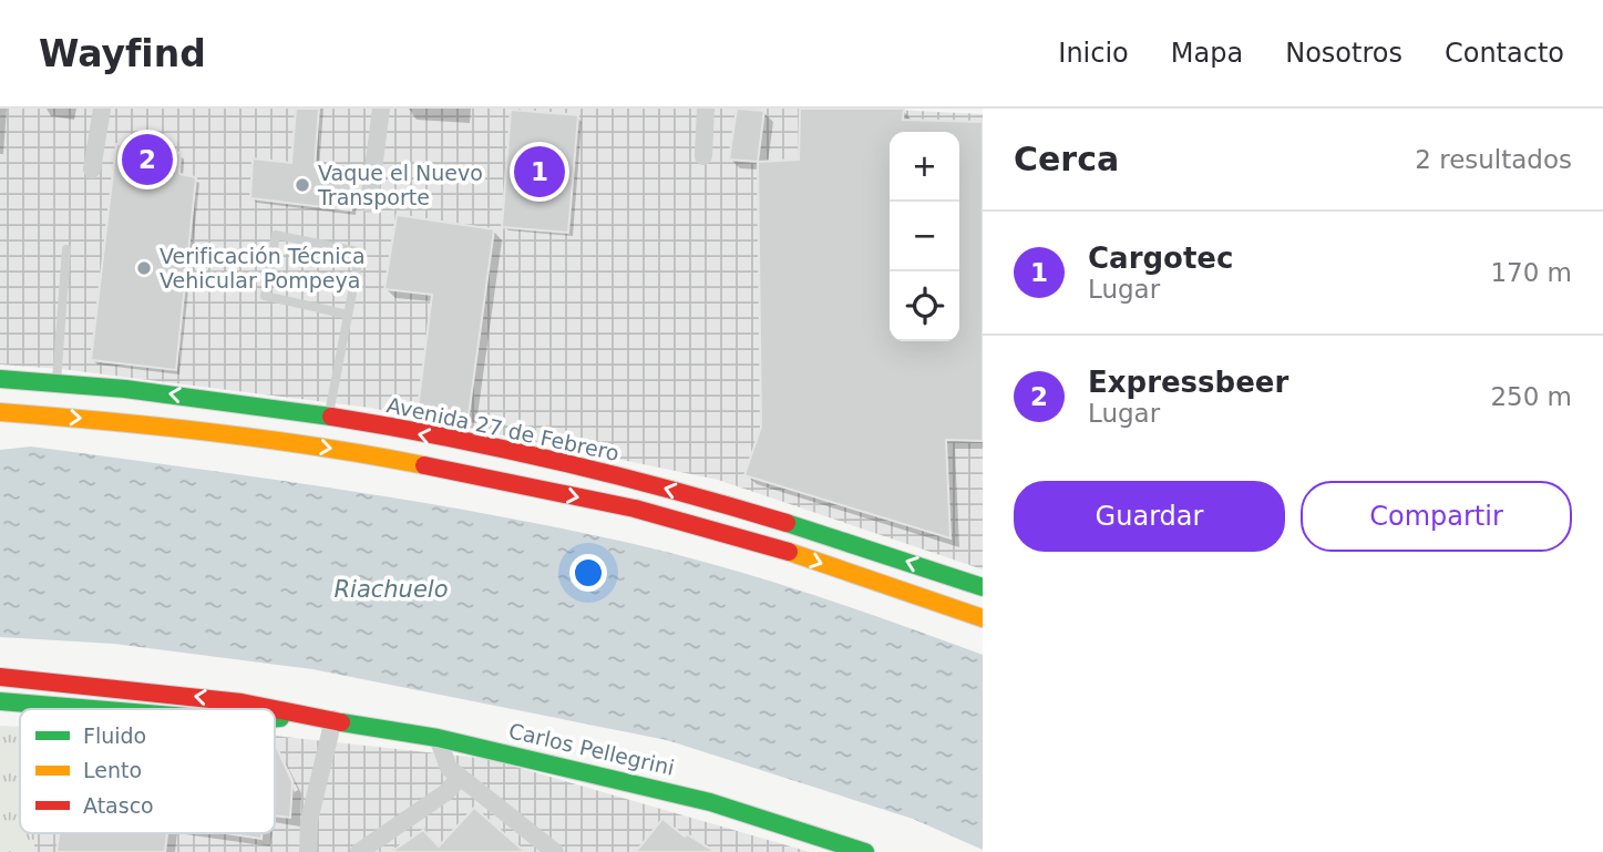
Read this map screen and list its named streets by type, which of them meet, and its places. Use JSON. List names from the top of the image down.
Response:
{
  "streets": {
    "main road": ["Avenida 27 de Febrero", "Carlos Pellegrini"]
  },
  "water": ["Riachuelo"],
  "places": ["Vaque el Nuevo Transporte", "Verificación Técnica Vehicular Pompeya"],
  "legend": ["Fluido", "Lento", "Atasco"],
  "page": {
    "header": "Wayfind",
    "nav": [
      "Inicio",
      "Mapa",
      "Nosotros",
      "Contacto"
    ],
    "heading": ["Cerca", "2 resultados"],
    "pins": ["2", "1"],
    "map_buttons": ["+", "−"],
    "list": [
      {
        "mark": "1",
        "name": "Cargotec",
        "note": "Lugar",
        "value": "170 m"
      },
      {
        "mark": "2",
        "name": "Expressbeer",
        "note": "Lugar",
        "value": "250 m"
      }
    ],
    "buttons": ["Guardar", "Compartir"]
  }
}
